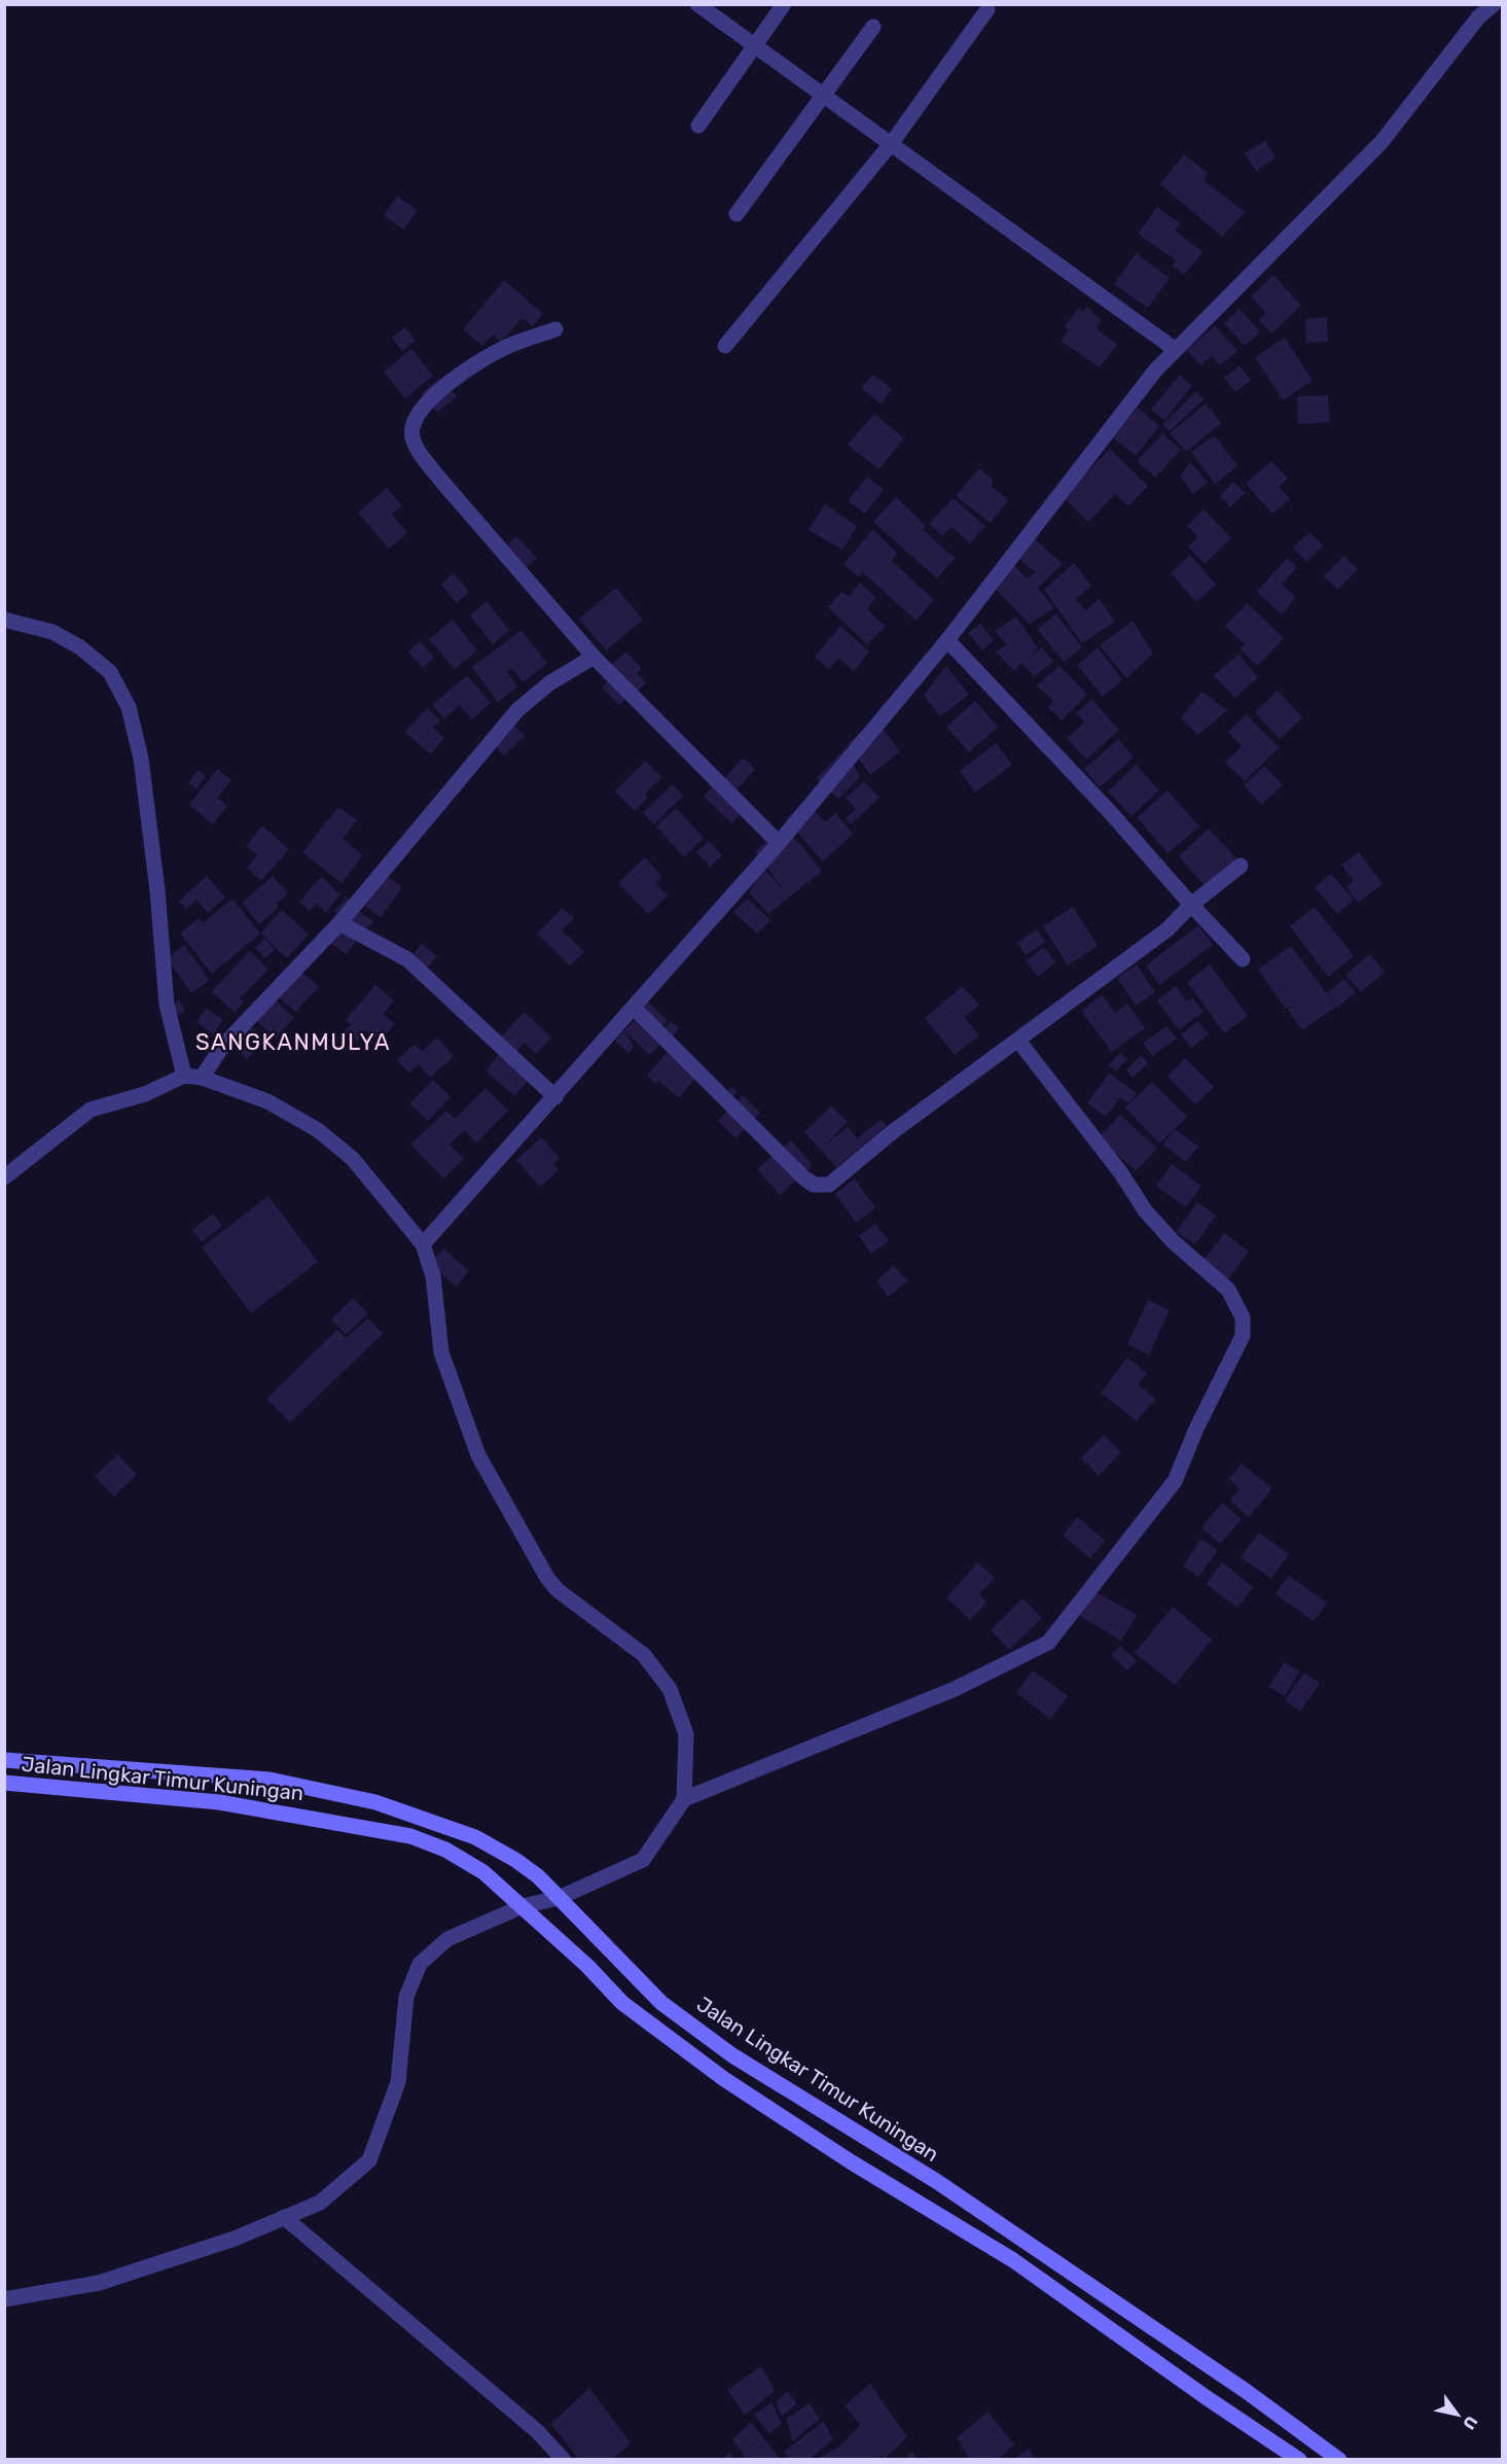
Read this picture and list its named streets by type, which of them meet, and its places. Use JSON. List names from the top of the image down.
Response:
{
  "streets": {
    "main road": ["Jalan Lingkar Timur Kuningan"]
  },
  "districts": ["SANGKANMULYA"],
  "north": "bottom right"
}
